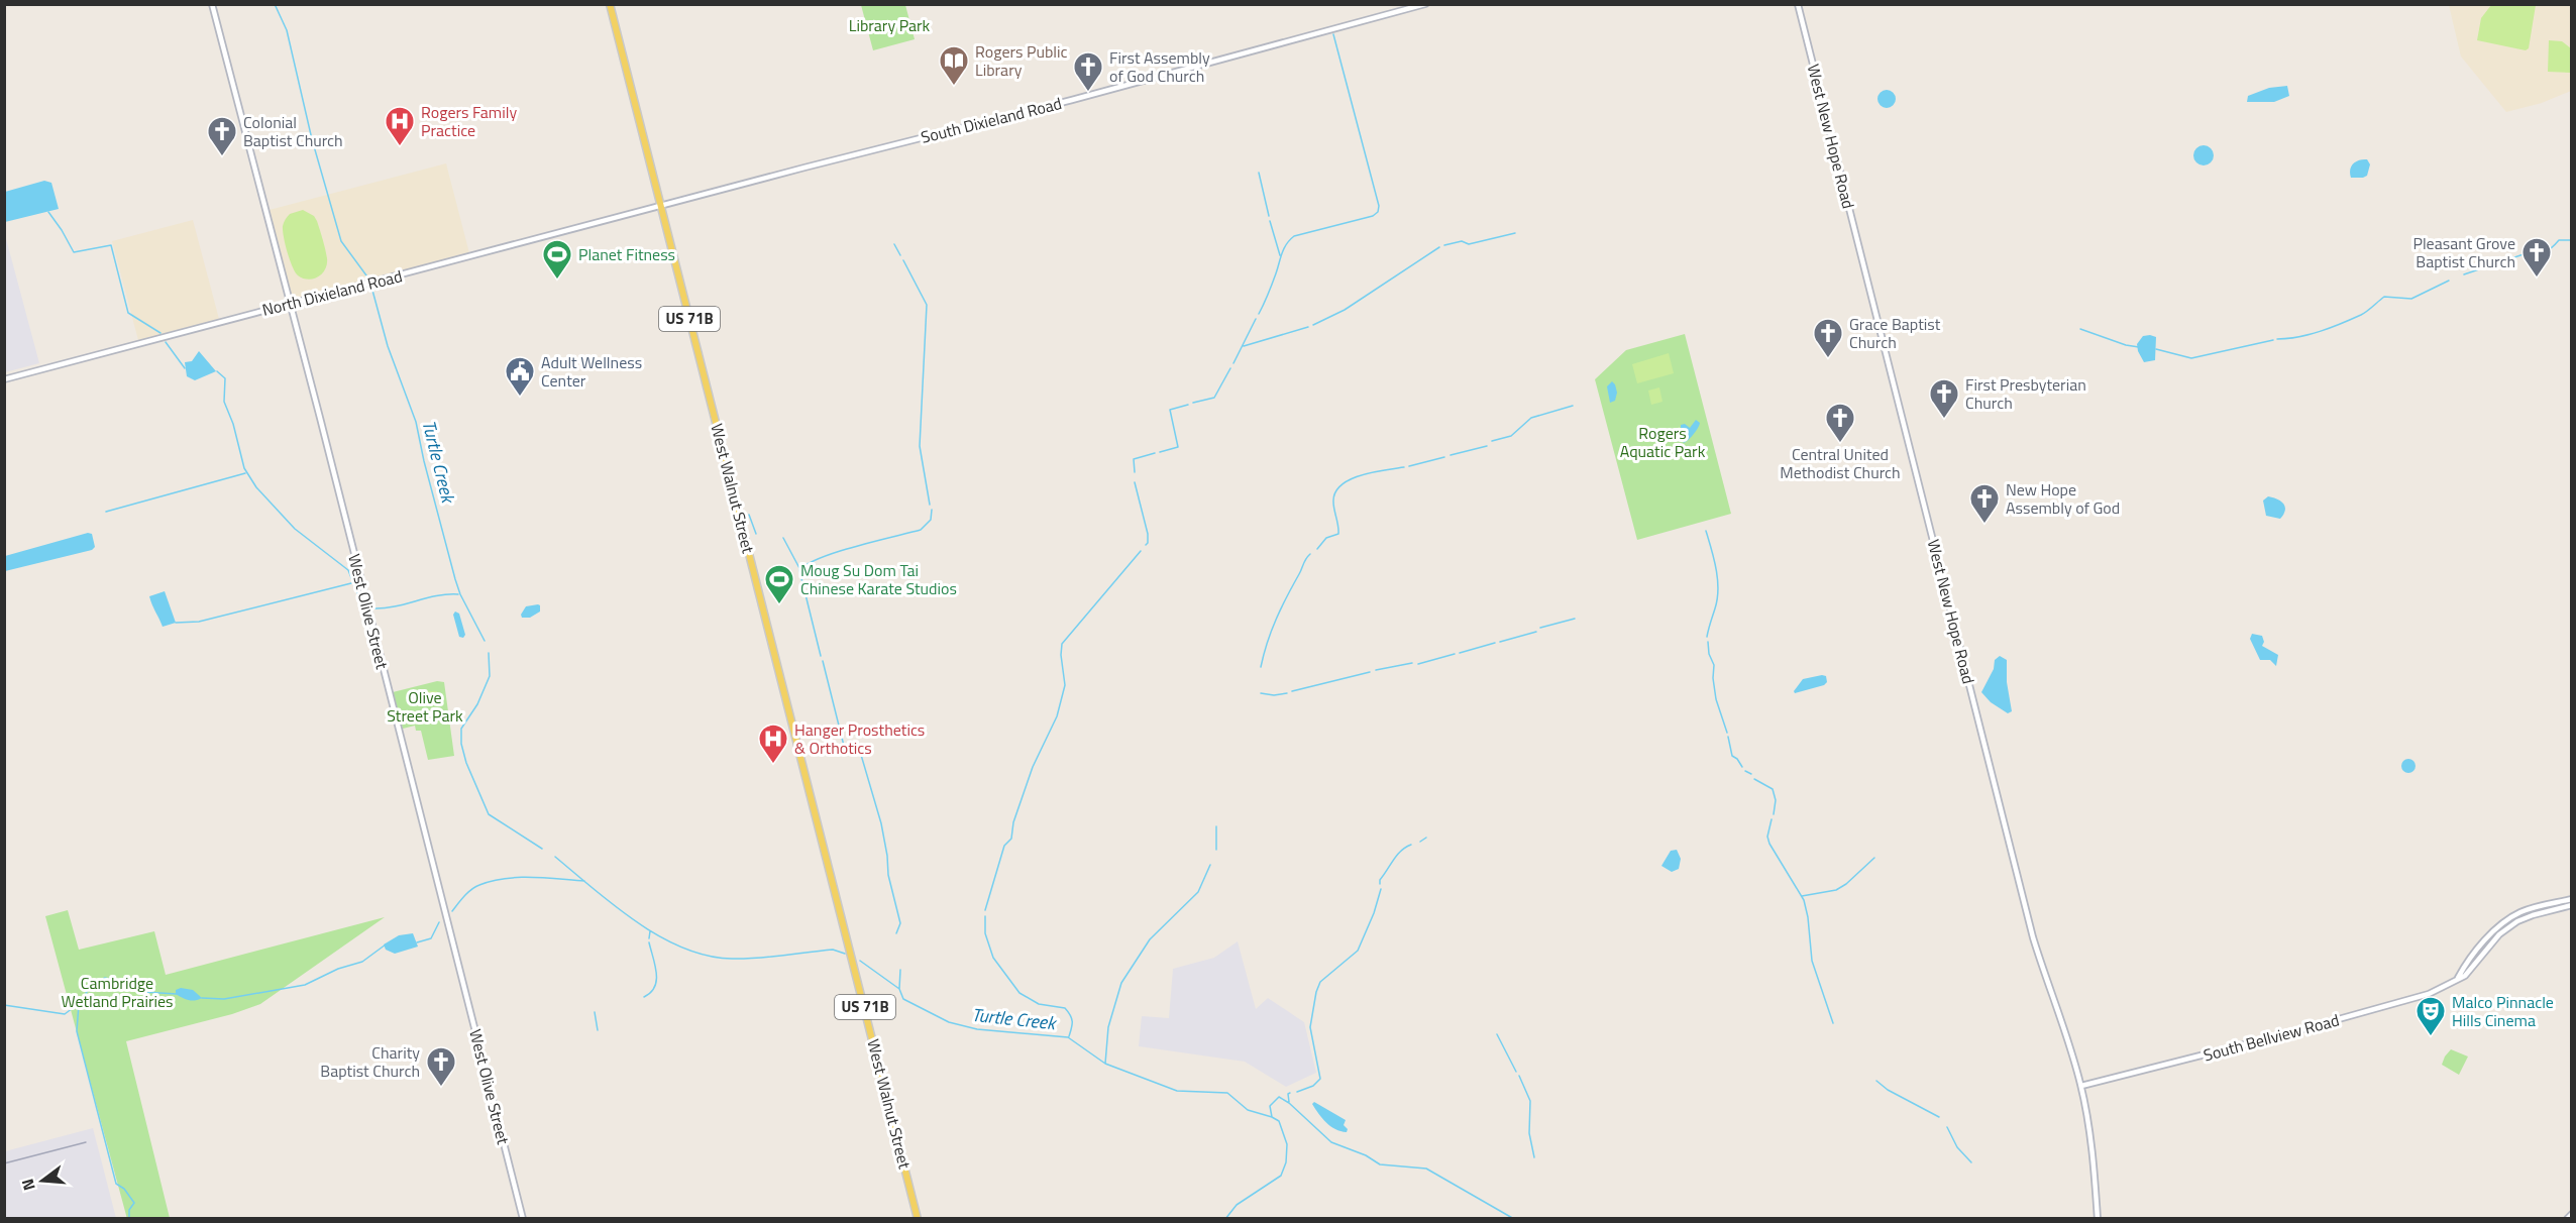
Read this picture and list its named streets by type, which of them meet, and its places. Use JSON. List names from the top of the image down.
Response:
{
  "streets": {
    "main road": [
      "South Dixieland Road",
      "West New Hope Road",
      "North Dixieland Road",
      "US 71B",
      "West Walnut Street",
      "West Olive Street",
      "South Bellview Road"
    ]
  },
  "crossings": [
    ["South Dixieland Road", "North Dixieland Road"],
    ["South Dixieland Road", "West Walnut Street"],
    ["West New Hope Road", "South Bellview Road"],
    ["North Dixieland Road", "West Walnut Street"],
    ["North Dixieland Road", "West Olive Street"]
  ],
  "water": ["Turtle Creek"],
  "parks": [
    "Library Park",
    "Rogers Aquatic Park",
    "Olive Street Park",
    "Cambridge Wetland Prairies"
  ],
  "places": {
    "library": ["Rogers Public Library"],
    "church": [
      "First Assembly of God Church",
      "Colonial Baptist Church",
      "Pleasant Grove Baptist Church",
      "Grace Baptist Church",
      "First Presbyterian Church",
      "Central United Methodist Church",
      "New Hope Assembly of God",
      "Charity Baptist Church"
    ],
    "hospital": ["Rogers Family Practice", "Hanger Prosthetics & Orthotics"],
    "sports": ["Planet Fitness", "Moug Su Dom Tai Chinese Karate Studios"],
    "public building": ["Adult Wellness Center"],
    "theatre": ["Malco Pinnacle Hills Cinema"]
  },
  "north": "left"
}
